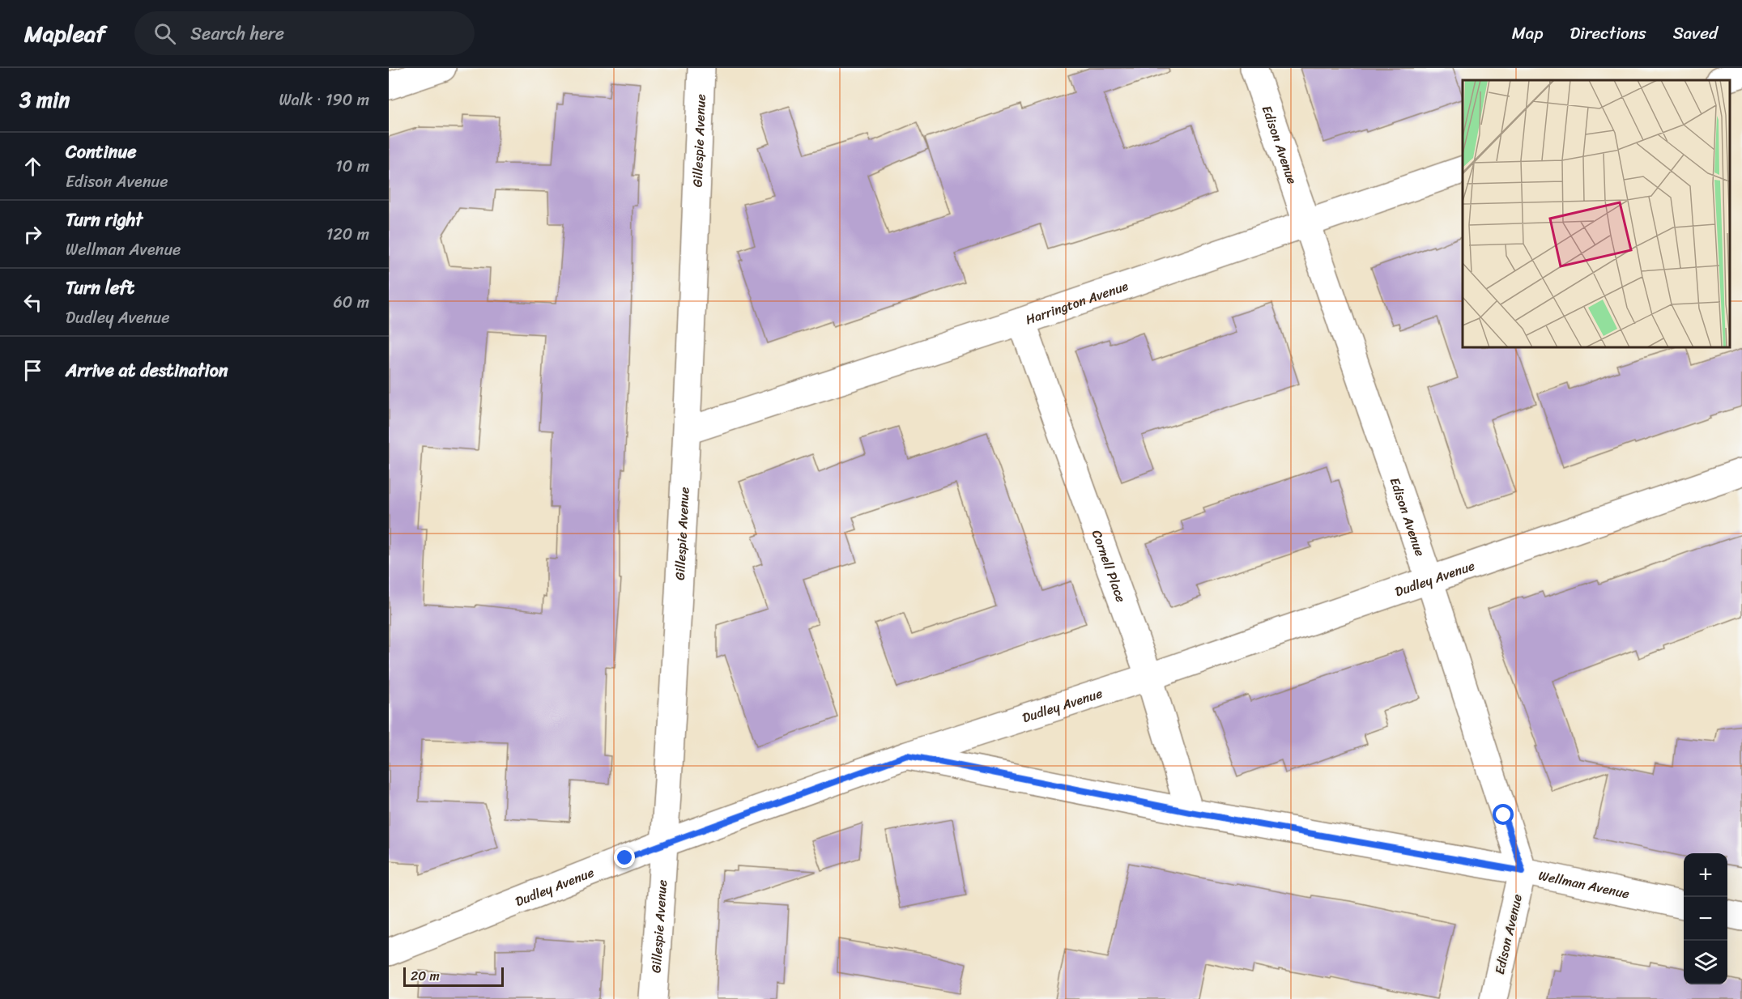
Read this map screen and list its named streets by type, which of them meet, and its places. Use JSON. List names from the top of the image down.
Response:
{
  "streets": {
    "street": [
      "Gillespie Avenue",
      "Edison Avenue",
      "Harrington Avenue",
      "Cornell Place",
      "Dudley Avenue",
      "Wellman Avenue"
    ]
  },
  "crossings": [
    ["Gillespie Avenue", "Harrington Avenue"],
    ["Gillespie Avenue", "Dudley Avenue"],
    ["Edison Avenue", "Harrington Avenue"],
    ["Edison Avenue", "Dudley Avenue"],
    ["Edison Avenue", "Wellman Avenue"],
    ["Harrington Avenue", "Cornell Place"],
    ["Cornell Place", "Dudley Avenue"],
    ["Cornell Place", "Wellman Avenue"],
    ["Dudley Avenue", "Wellman Avenue"]
  ],
  "scale_bar": "20 m",
  "page": {
    "header": "Mapleaf",
    "search": "Search here",
    "nav": ["Map", "Directions", "Saved"],
    "heading": ["3 min", "Walk · 190 m"],
    "list": [
      ["Continue", "Edison Avenue", "10 m"],
      ["Turn right", "Wellman Avenue", "120 m"],
      ["Turn left", "Dudley Avenue", "60 m"],
      "Arrive at destination"
    ],
    "map_buttons": ["+", "−"],
    "scale": "20 m"
  }
}
